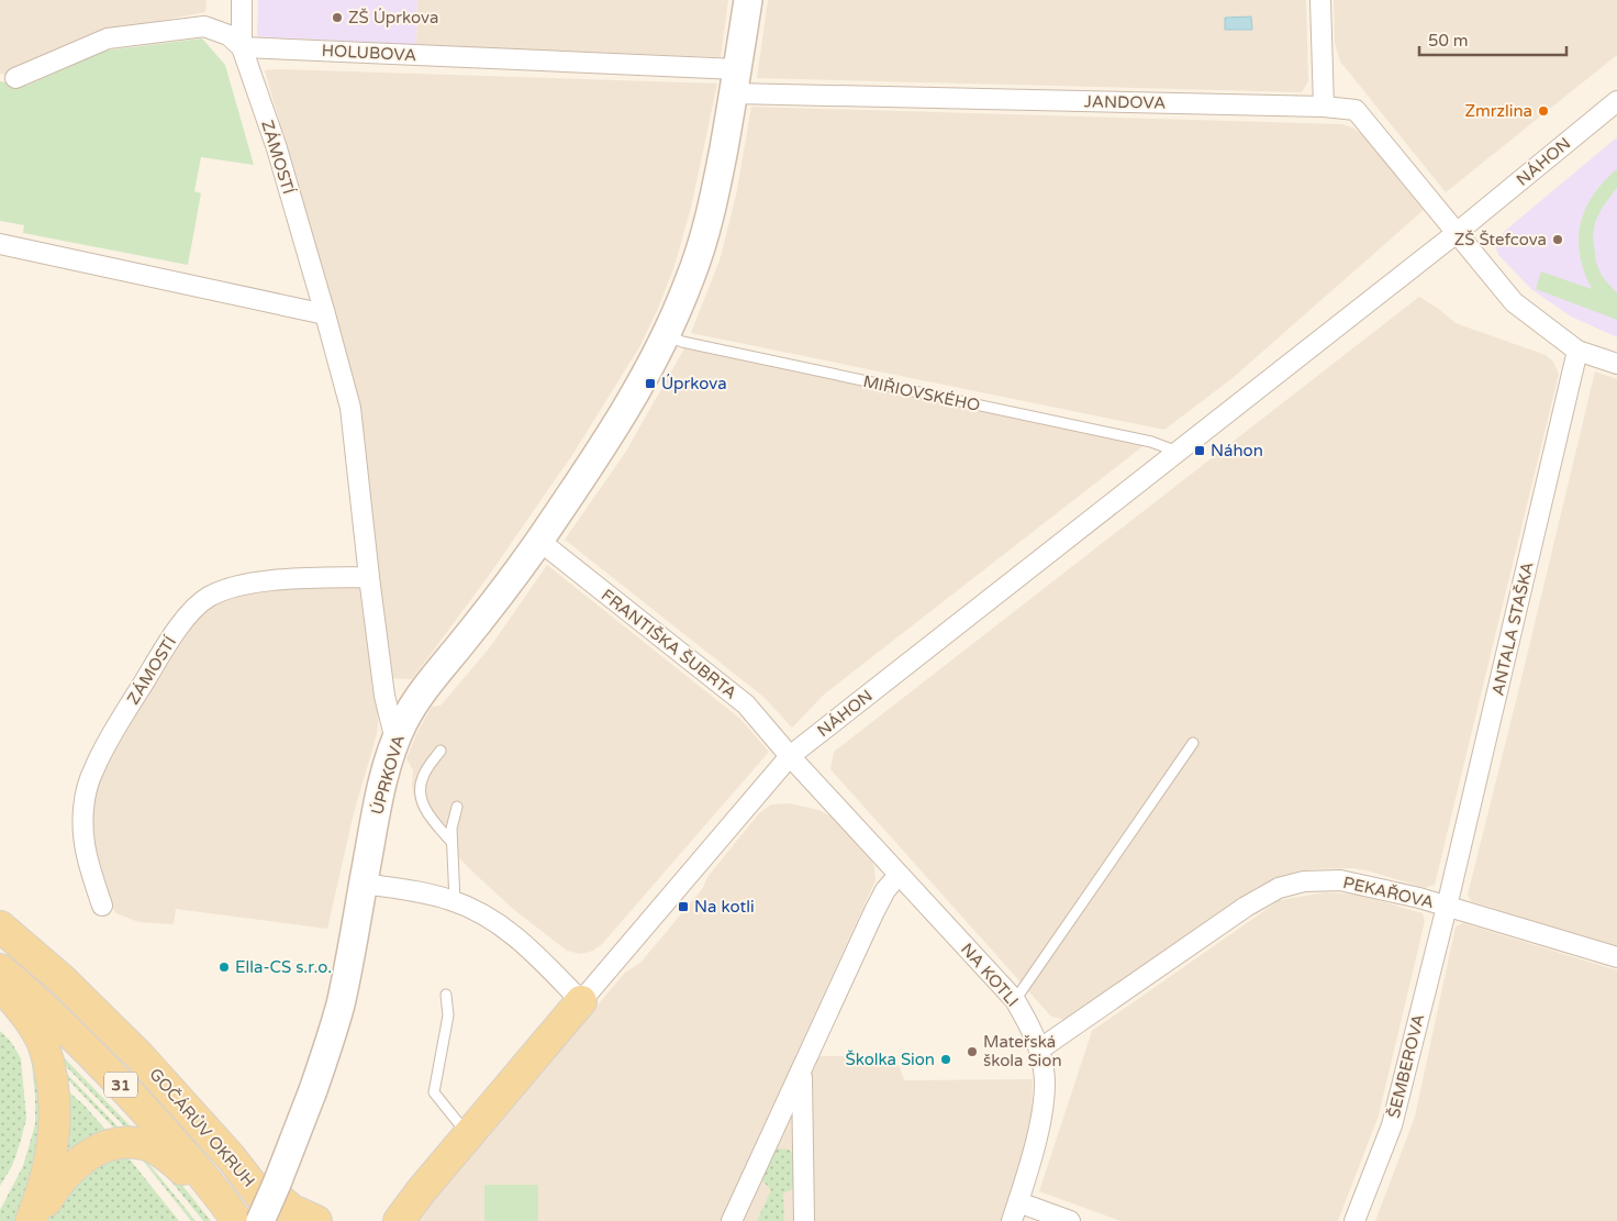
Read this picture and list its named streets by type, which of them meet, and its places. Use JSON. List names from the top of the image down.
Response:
{
  "streets": {
    "main road": ["31", "GOČÁRŮV OKRUH"],
    "street": [
      "HOLUBOVA",
      "JANDOVA",
      "ZÁMOSTÍ",
      "NÁHON",
      "ANTALA STAŠKA",
      "FRANTIŠKA ŠUBRTA",
      "ÚPRKOVA",
      "PEKAŘOVA",
      "NA KOTLI",
      "ŠEMBEROVA"
    ],
    "lane": ["MIŘIOVSKÉHO"]
  },
  "crossings": [
    ["HOLUBOVA", "JANDOVA"],
    ["HOLUBOVA", "ZÁMOSTÍ"],
    ["HOLUBOVA", "ÚPRKOVA"],
    ["JANDOVA", "NÁHON"],
    ["JANDOVA", "ANTALA STAŠKA"],
    ["JANDOVA", "ÚPRKOVA"],
    ["ZÁMOSTÍ", "ÚPRKOVA"],
    ["NÁHON", "MIŘIOVSKÉHO"],
    ["NÁHON", "FRANTIŠKA ŠUBRTA"],
    ["NÁHON", "NA KOTLI"],
    ["MIŘIOVSKÉHO", "ÚPRKOVA"],
    ["ANTALA STAŠKA", "PEKAŘOVA"],
    ["ANTALA STAŠKA", "ŠEMBEROVA"],
    ["FRANTIŠKA ŠUBRTA", "ÚPRKOVA"],
    ["FRANTIŠKA ŠUBRTA", "NA KOTLI"],
    ["PEKAŘOVA", "NA KOTLI"],
    ["PEKAŘOVA", "ŠEMBEROVA"]
  ],
  "places": {
    "other": [
      "ZŠ Úprkova",
      "Zmrzlina",
      "ZŠ Štefcova",
      "Ella-CS s.r.o.",
      "Mateřská škola Sion",
      "Školka Sion"
    ],
    "transit": ["Úprkova", "Náhon", "Na kotli"]
  },
  "scale_bar": "50 m"
}
